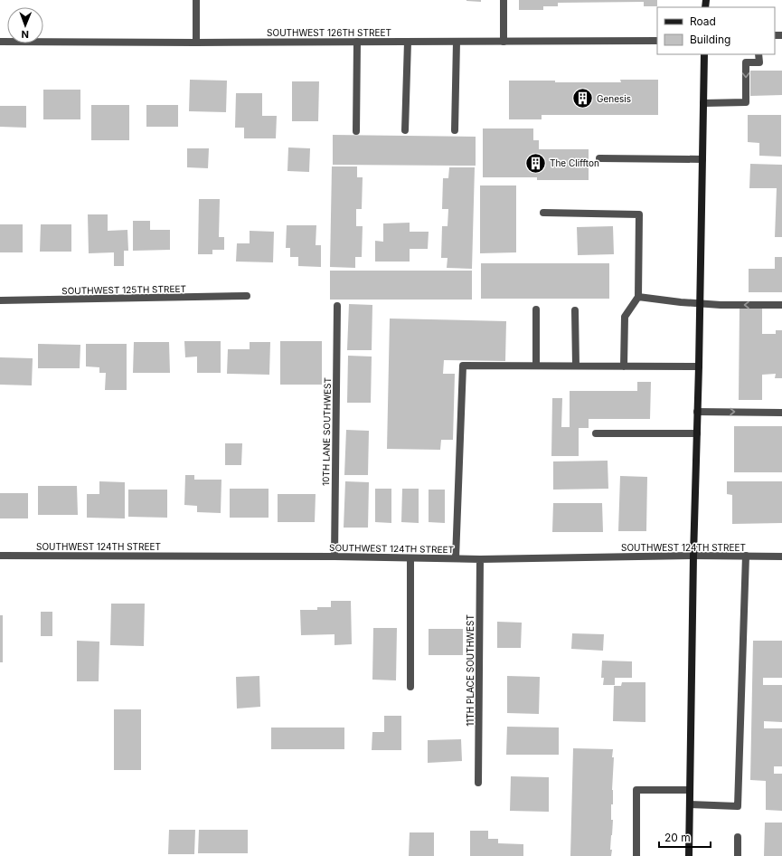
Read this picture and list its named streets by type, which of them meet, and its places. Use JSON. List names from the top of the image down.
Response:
{
  "streets": {
    "street": [
      "SOUTHWEST 126TH STREET",
      "SOUTHWEST 125TH STREET",
      "10TH LANE SOUTHWEST",
      "SOUTHWEST 124TH STREET",
      "11TH PLACE SOUTHWEST"
    ]
  },
  "crossings": [
    ["10TH LANE SOUTHWEST", "SOUTHWEST 124TH STREET"],
    ["SOUTHWEST 124TH STREET", "11TH PLACE SOUTHWEST"]
  ],
  "places": {
    "building": ["Genesis", "The Cliffton"]
  },
  "legend": ["Road", "Building"],
  "scale_bar": "20 m",
  "north": "bottom"
}
